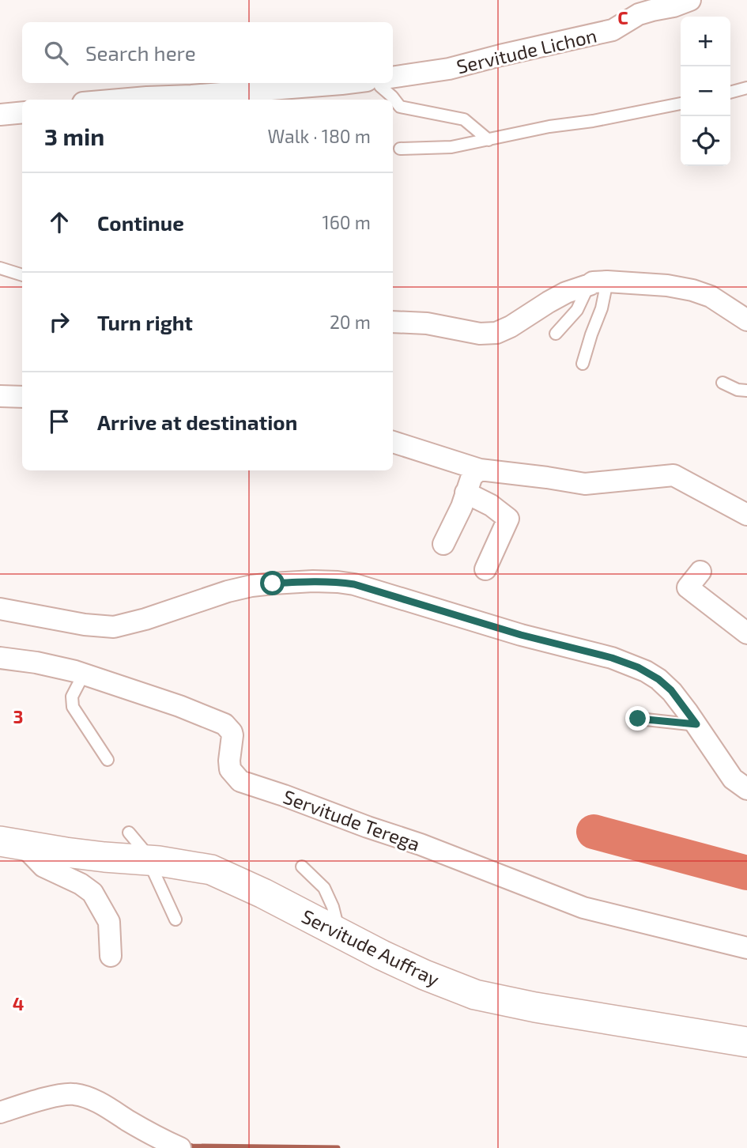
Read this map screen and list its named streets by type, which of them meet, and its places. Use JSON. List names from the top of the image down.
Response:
{
  "streets": {
    "street": ["Servitude Lichon", "Servitude Terega", "Servitude Auffray"]
  },
  "page": {
    "map_buttons": ["+", "−"],
    "search": "Search here",
    "heading": ["3 min", "Walk · 180 m"],
    "list": [
      ["Continue", "160 m"],
      ["Turn right", "20 m"],
      "Arrive at destination"
    ]
  },
  "grid": {
    "columns": ["C"],
    "rows": ["3", "4"]
  }
}
